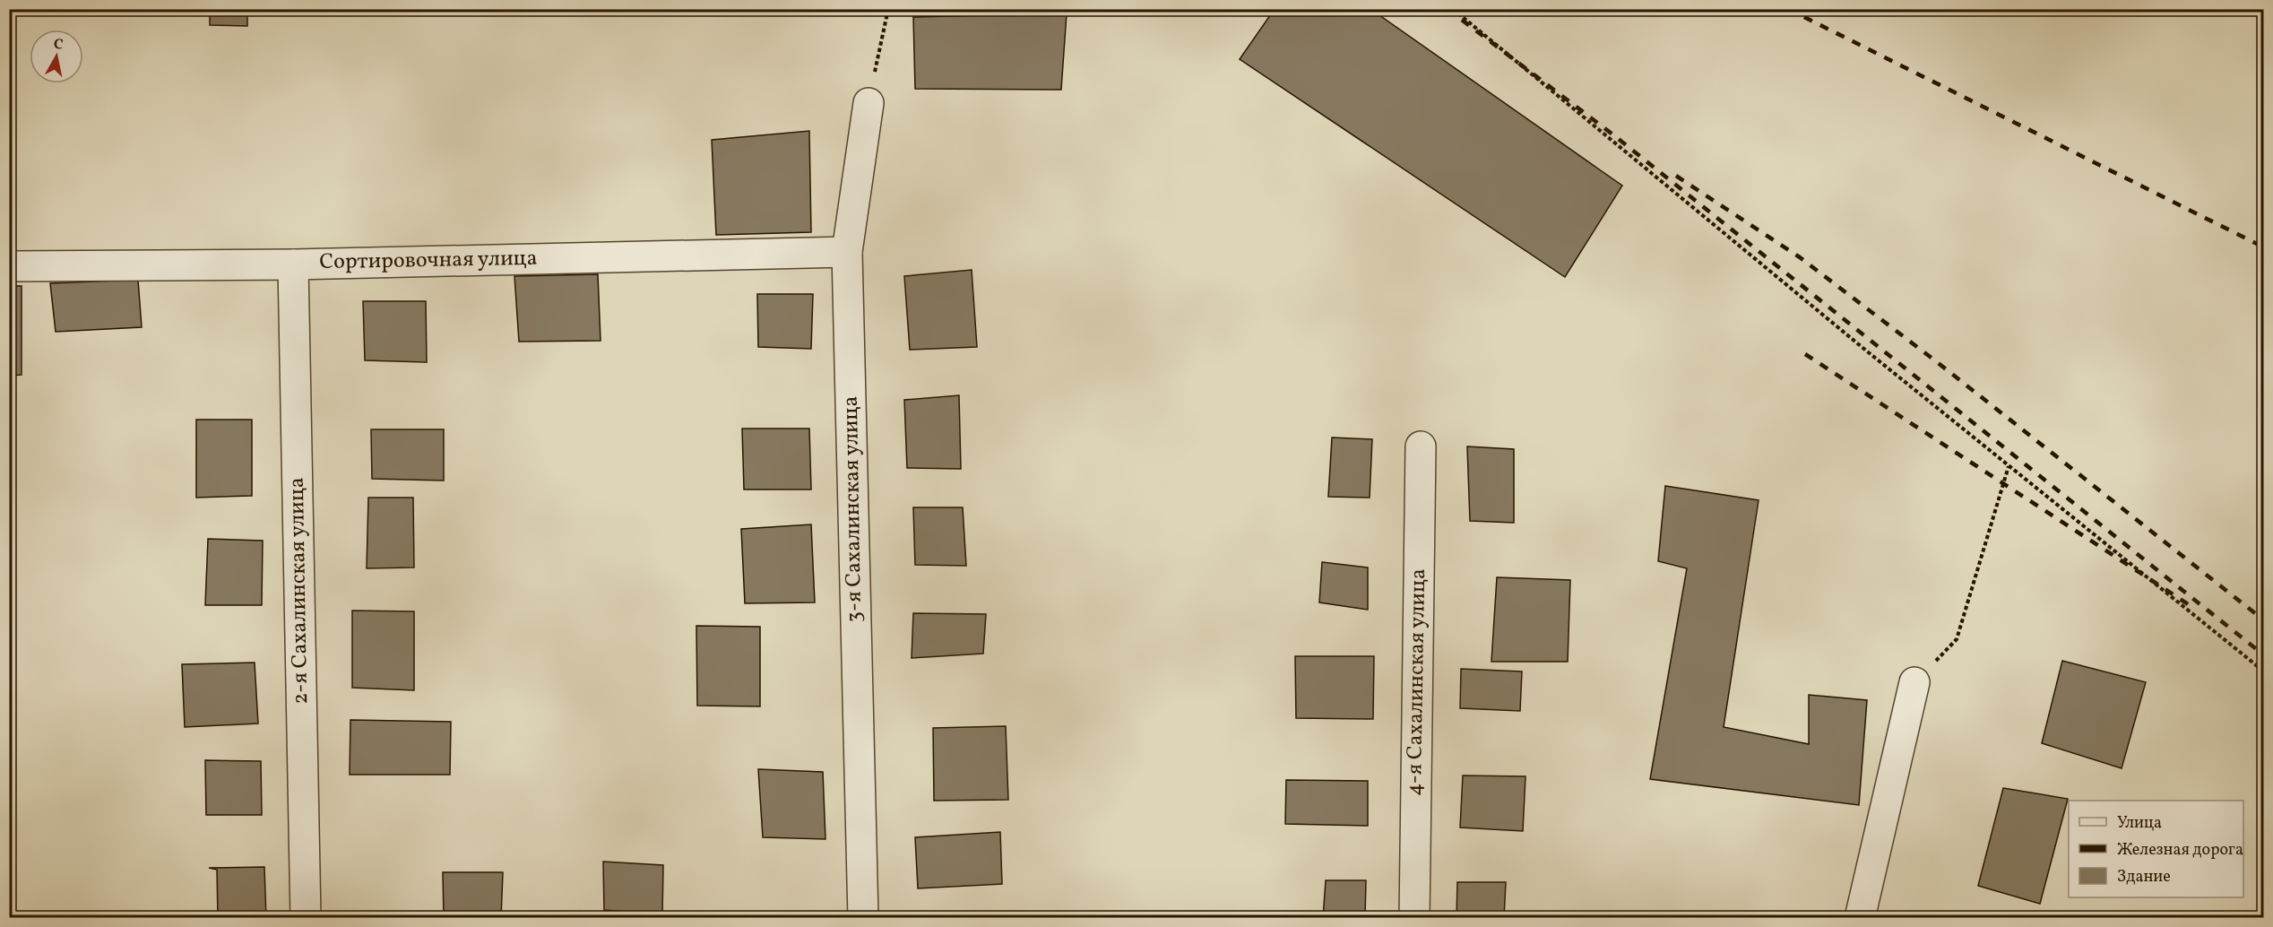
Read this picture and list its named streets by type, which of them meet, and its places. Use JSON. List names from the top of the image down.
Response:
{
  "streets": {
    "street": [
      "Сортировочная улица",
      "3-я Сахалинская улица",
      "2-я Сахалинская улица",
      "4-я Сахалинская улица"
    ]
  },
  "crossings": [
    ["Сортировочная улица", "3-я Сахалинская улица"],
    ["Сортировочная улица", "2-я Сахалинская улица"]
  ],
  "legend": ["Улица", "Железная дорога", "Здание"],
  "north": "top"
}
